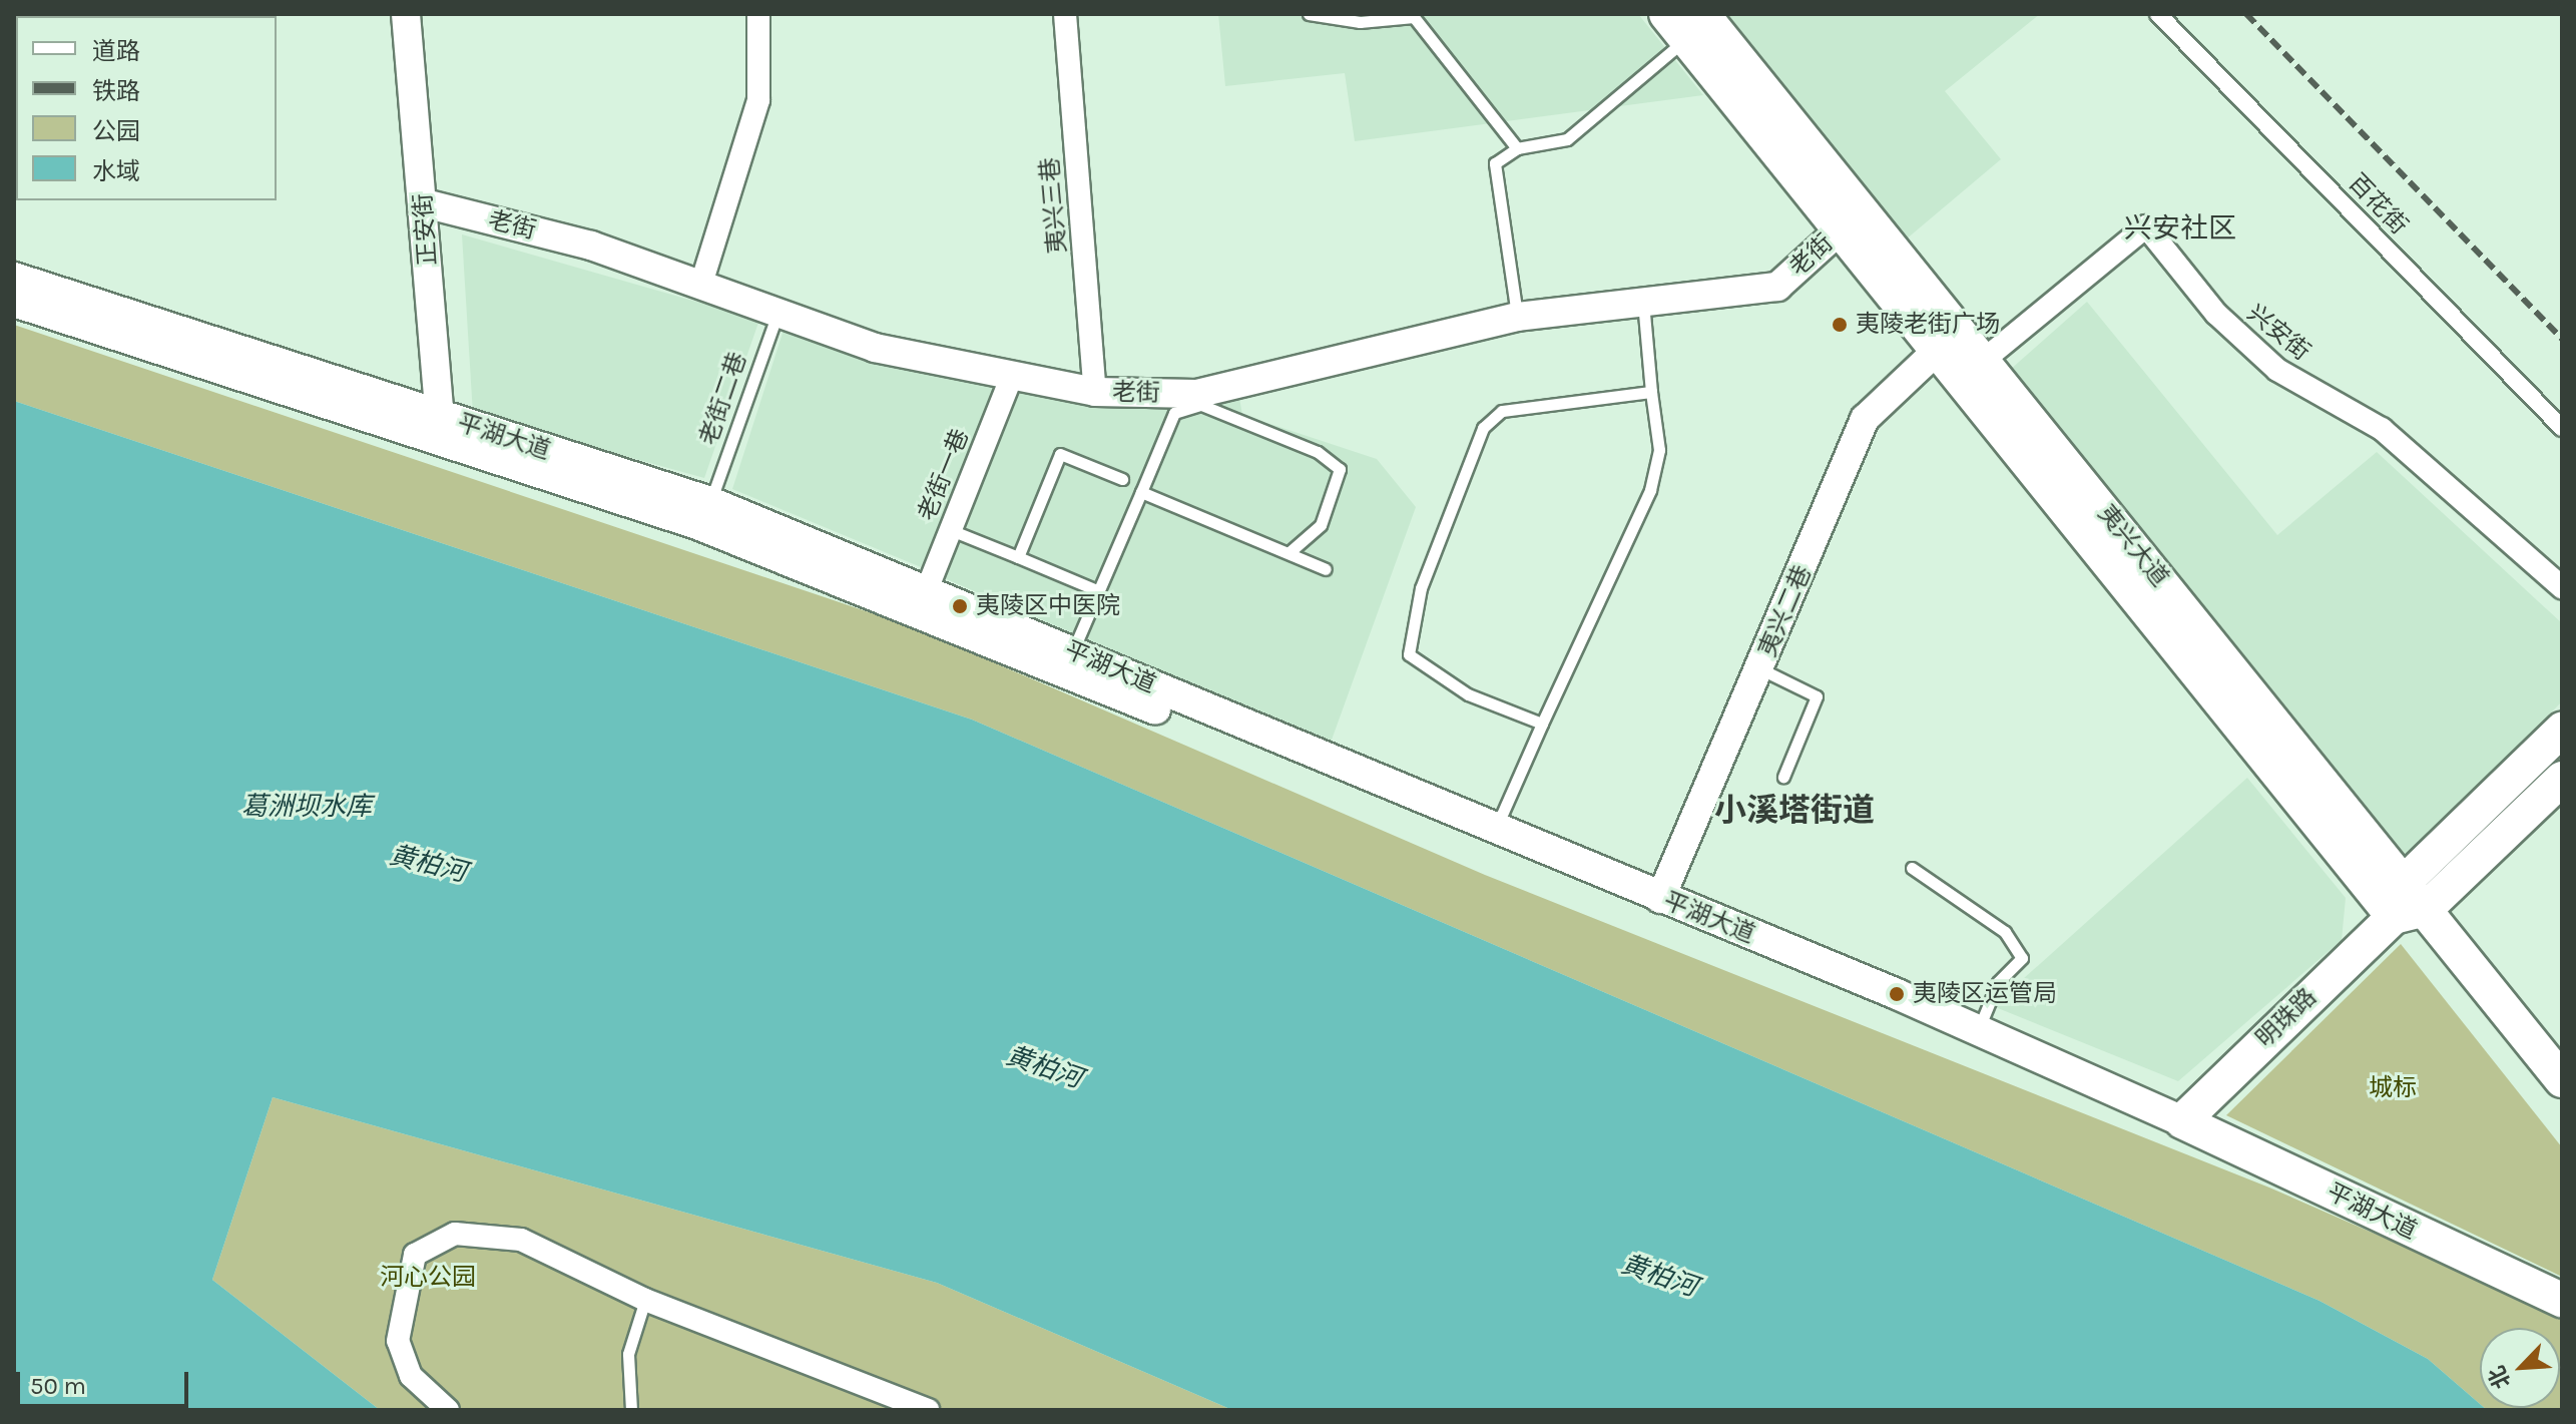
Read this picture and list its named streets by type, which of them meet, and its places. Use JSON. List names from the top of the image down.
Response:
{
  "streets": {
    "main road": ["平湖大道", "夷兴大道", "明珠路"],
    "street": [
      "百花街",
      "夷兴三巷",
      "老街",
      "正安街",
      "兴安街",
      "老街一巷",
      "夷兴二巷"
    ],
    "lane": ["老街二巷"]
  },
  "crossings": [
    ["夷兴三巷", "老街"],
    ["老街", "正安街"],
    ["老街", "老街二巷"],
    ["老街", "老街一巷"],
    ["老街", "夷兴大道"],
    ["正安街", "平湖大道"],
    ["兴安街", "夷兴大道"],
    ["老街二巷", "平湖大道"],
    ["平湖大道", "老街一巷"],
    ["平湖大道", "夷兴二巷"],
    ["平湖大道", "明珠路"],
    ["夷兴大道", "夷兴二巷"],
    ["夷兴大道", "明珠路"]
  ],
  "districts": ["兴安社区", "小溪塔街道"],
  "water": ["葛洲坝水库", "黄柏河"],
  "parks": ["城标", "河心公园"],
  "places": ["夷陵老街广场", "夷陵区中医院", "夷陵区运管局"],
  "legend": [
    "道路",
    "铁路",
    "公园",
    "水域"
  ],
  "scale_bar": "50 m",
  "north": "bottom left"
}
